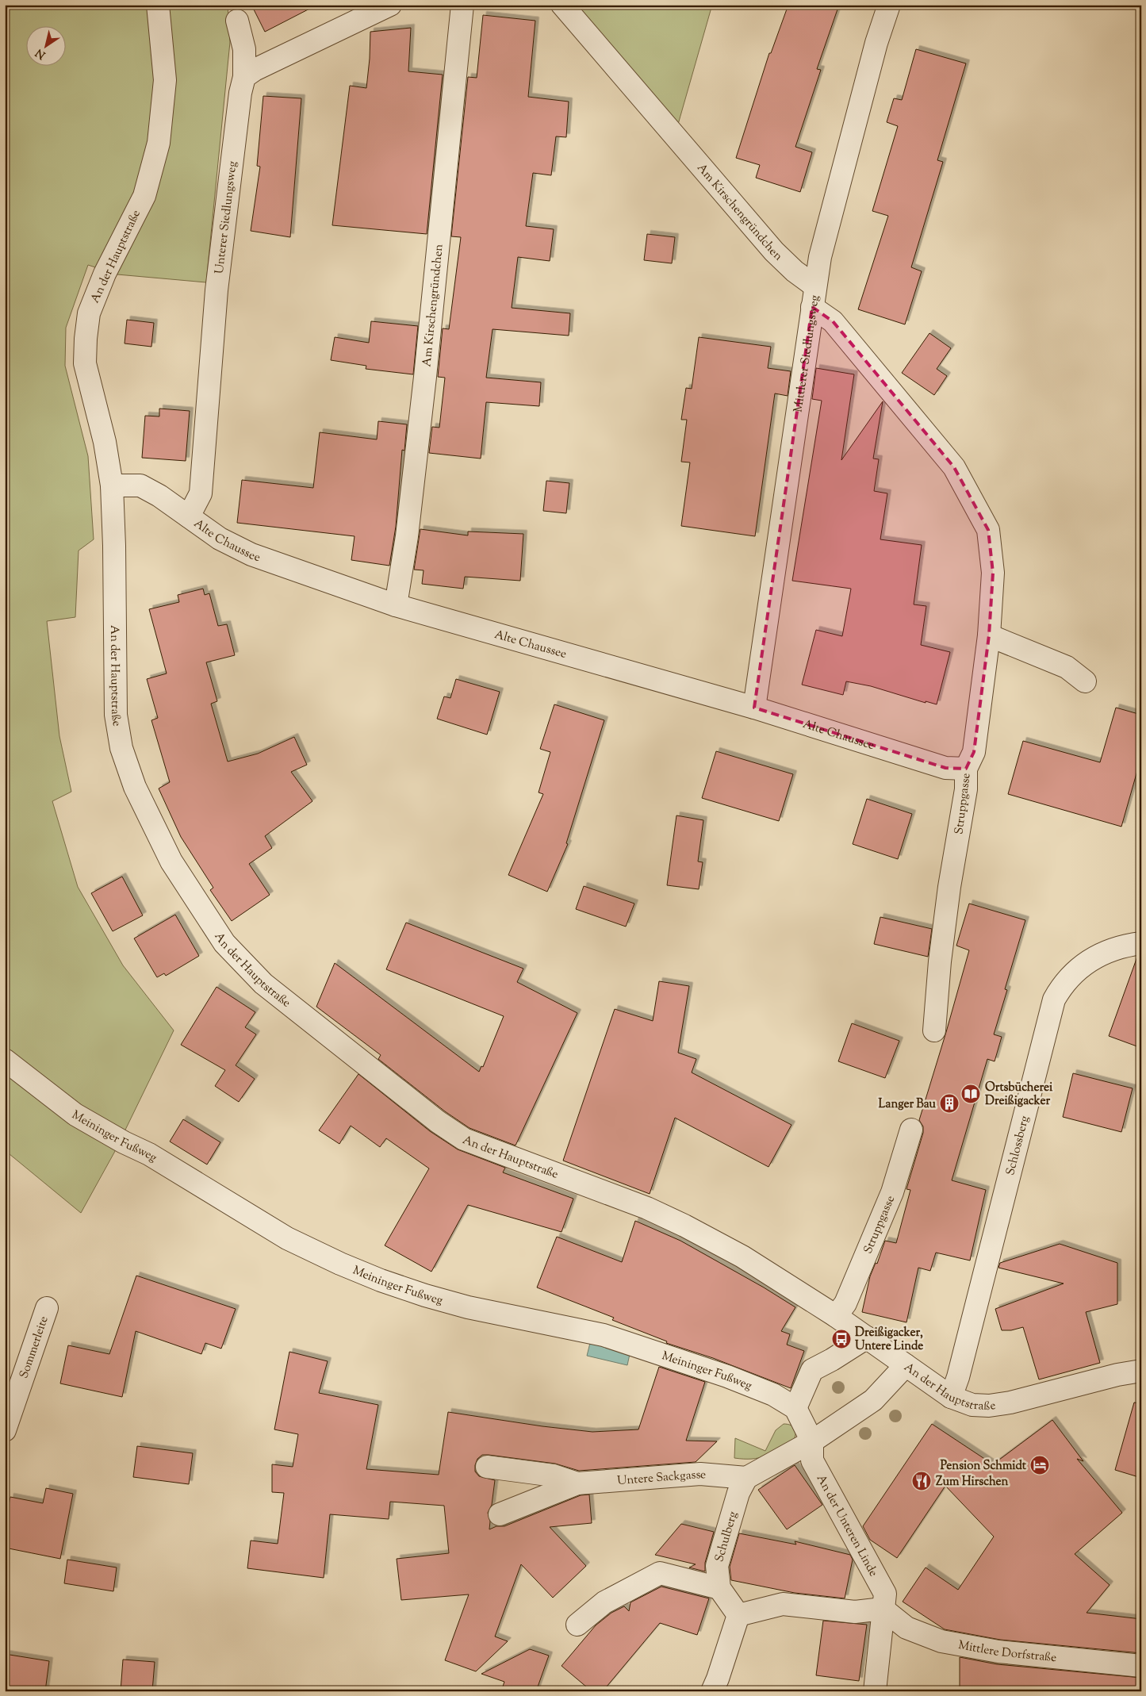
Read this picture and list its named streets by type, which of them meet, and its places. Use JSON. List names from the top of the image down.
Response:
{
  "streets": {
    "street": [
      "Am Kirschengründchen",
      "Unterer Siedlungsweg",
      "An der Hauptstraße",
      "Mittlerer Siedlungsweg",
      "Alte Chaussee",
      "Struppgasse",
      "Meininger Fußweg",
      "Schlossberg",
      "Sommerleite",
      "Untere Sackgasse",
      "An der Unteren Linde",
      "Schulberg",
      "Mittlere Dorfstraße"
    ]
  },
  "crossings": [
    ["Am Kirschengründchen", "Mittlerer Siedlungsweg"],
    ["Am Kirschengründchen", "Alte Chaussee"],
    ["Am Kirschengründchen", "Struppgasse"],
    ["Unterer Siedlungsweg", "Alte Chaussee"],
    ["An der Hauptstraße", "Alte Chaussee"],
    ["An der Hauptstraße", "Struppgasse"],
    ["An der Hauptstraße", "Schlossberg"],
    ["Mittlerer Siedlungsweg", "Alte Chaussee"],
    ["Alte Chaussee", "Struppgasse"],
    ["Untere Sackgasse", "Schulberg"],
    ["An der Unteren Linde", "Mittlere Dorfstraße"]
  ],
  "places": {
    "library": ["Ortsbücherei Dreißigacker"],
    "building": ["Langer Bau"],
    "bus stop": ["Dreißigacker, Untere Linde"],
    "hotel": ["Pension Schmidt"],
    "restaurant": ["Zum Hirschen"]
  },
  "north": "bottom left"
}
